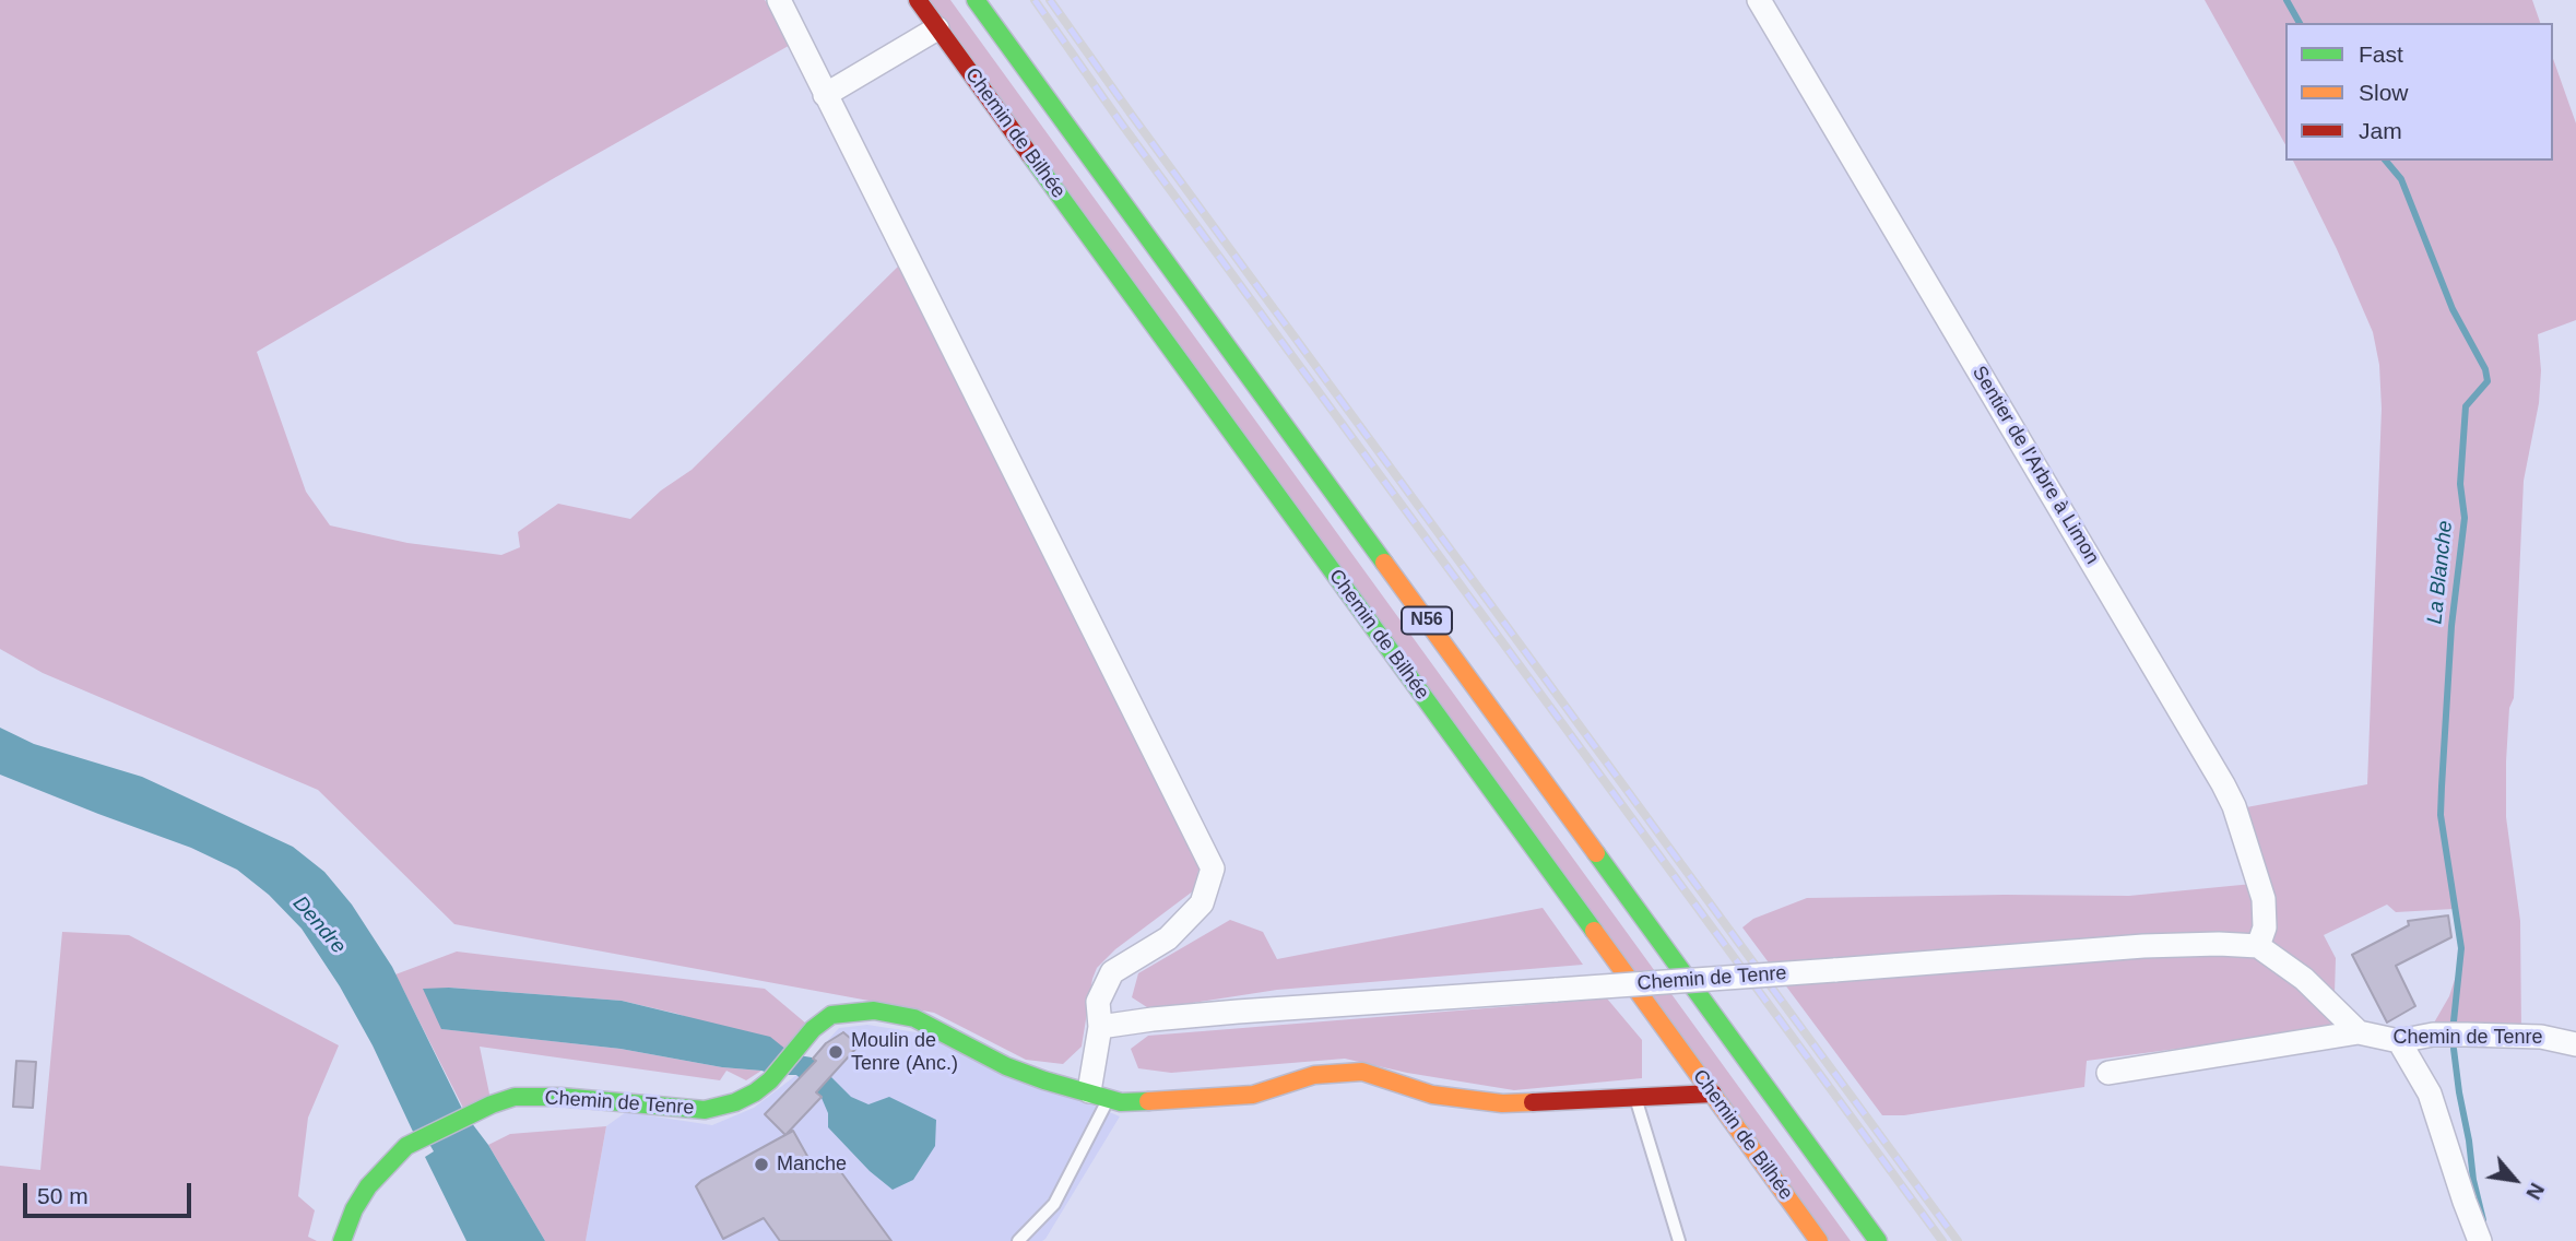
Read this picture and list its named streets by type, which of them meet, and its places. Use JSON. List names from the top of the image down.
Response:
{
  "streets": {
    "main road": ["Chemin de Bilhée", "N56", "Chemin de Tenre"],
    "street": ["Sentier de l'Arbre à Limon"]
  },
  "crossings": [
    ["Chemin de Bilhée", "Chemin de Tenre"],
    ["Sentier de l'Arbre à Limon", "Chemin de Tenre"]
  ],
  "water": ["La Blanche", "Dendre"],
  "places": ["Moulin de Tenre (Anc.)", "Manche"],
  "legend": ["Fast", "Slow", "Jam"],
  "scale_bar": "50 m",
  "north": "bottom right"
}
